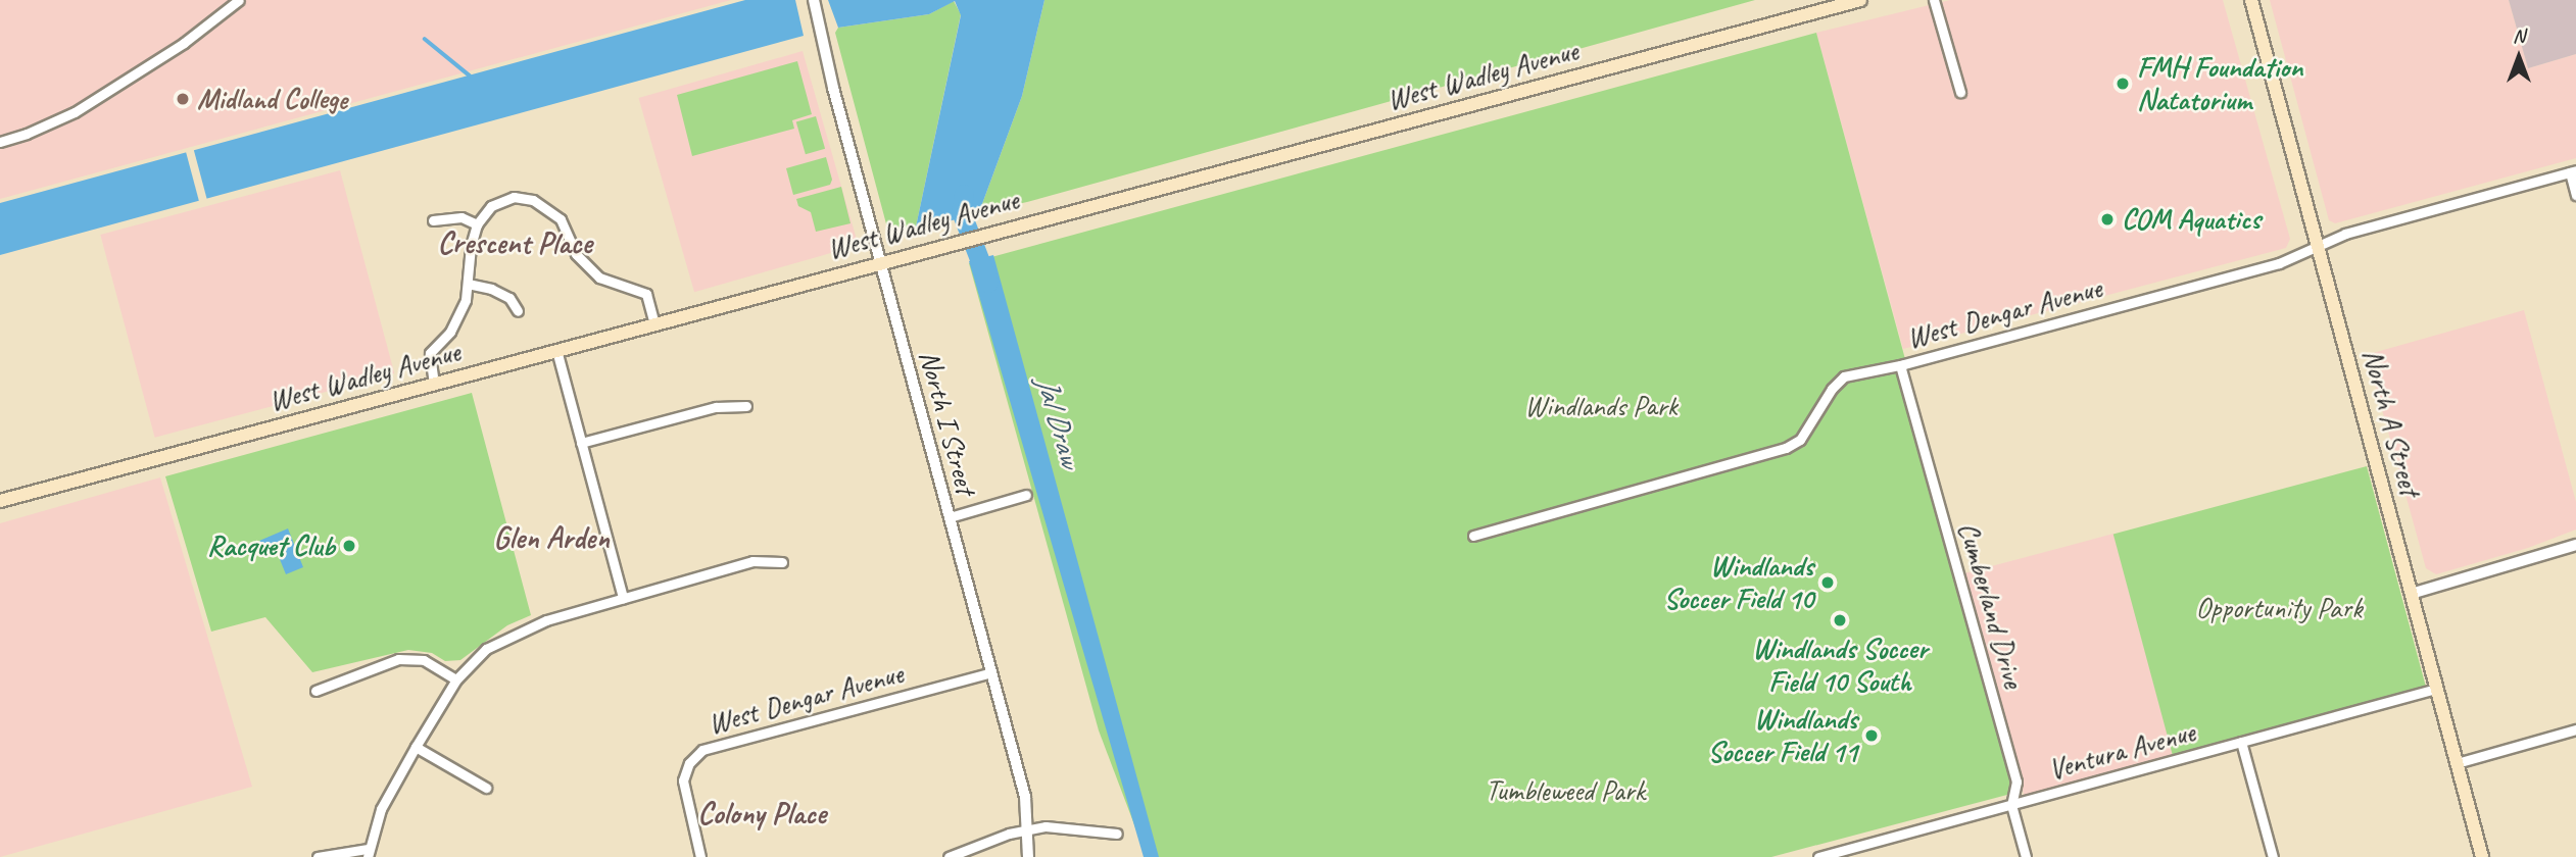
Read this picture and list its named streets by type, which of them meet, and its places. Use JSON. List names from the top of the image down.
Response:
{
  "streets": {
    "main road": ["West Wadley Avenue", "North A Street"],
    "street": [
      "West Dengar Avenue",
      "North I Street",
      "Cumberland Drive",
      "Ventura Avenue"
    ]
  },
  "crossings": [
    ["West Wadley Avenue", "North I Street"],
    ["West Dengar Avenue", "North I Street"],
    ["West Dengar Avenue", "North A Street"],
    ["West Dengar Avenue", "Cumberland Drive"],
    ["North A Street", "Ventura Avenue"],
    ["Cumberland Drive", "Ventura Avenue"]
  ],
  "districts": ["Crescent Place", "Glen Arden", "Colony Place"],
  "water": ["Jal Draw"],
  "parks": ["Windlands Park", "Opportunity Park", "Tumbleweed Park"],
  "places": [
    "FMH Foundation Natatorium",
    "Midland College",
    "COM Aquatics",
    "Racquet Club",
    "Windlands Soccer Field 10",
    "Windlands Soccer Field 10 South",
    "Windlands Soccer Field 11"
  ],
  "north": "top"
}
